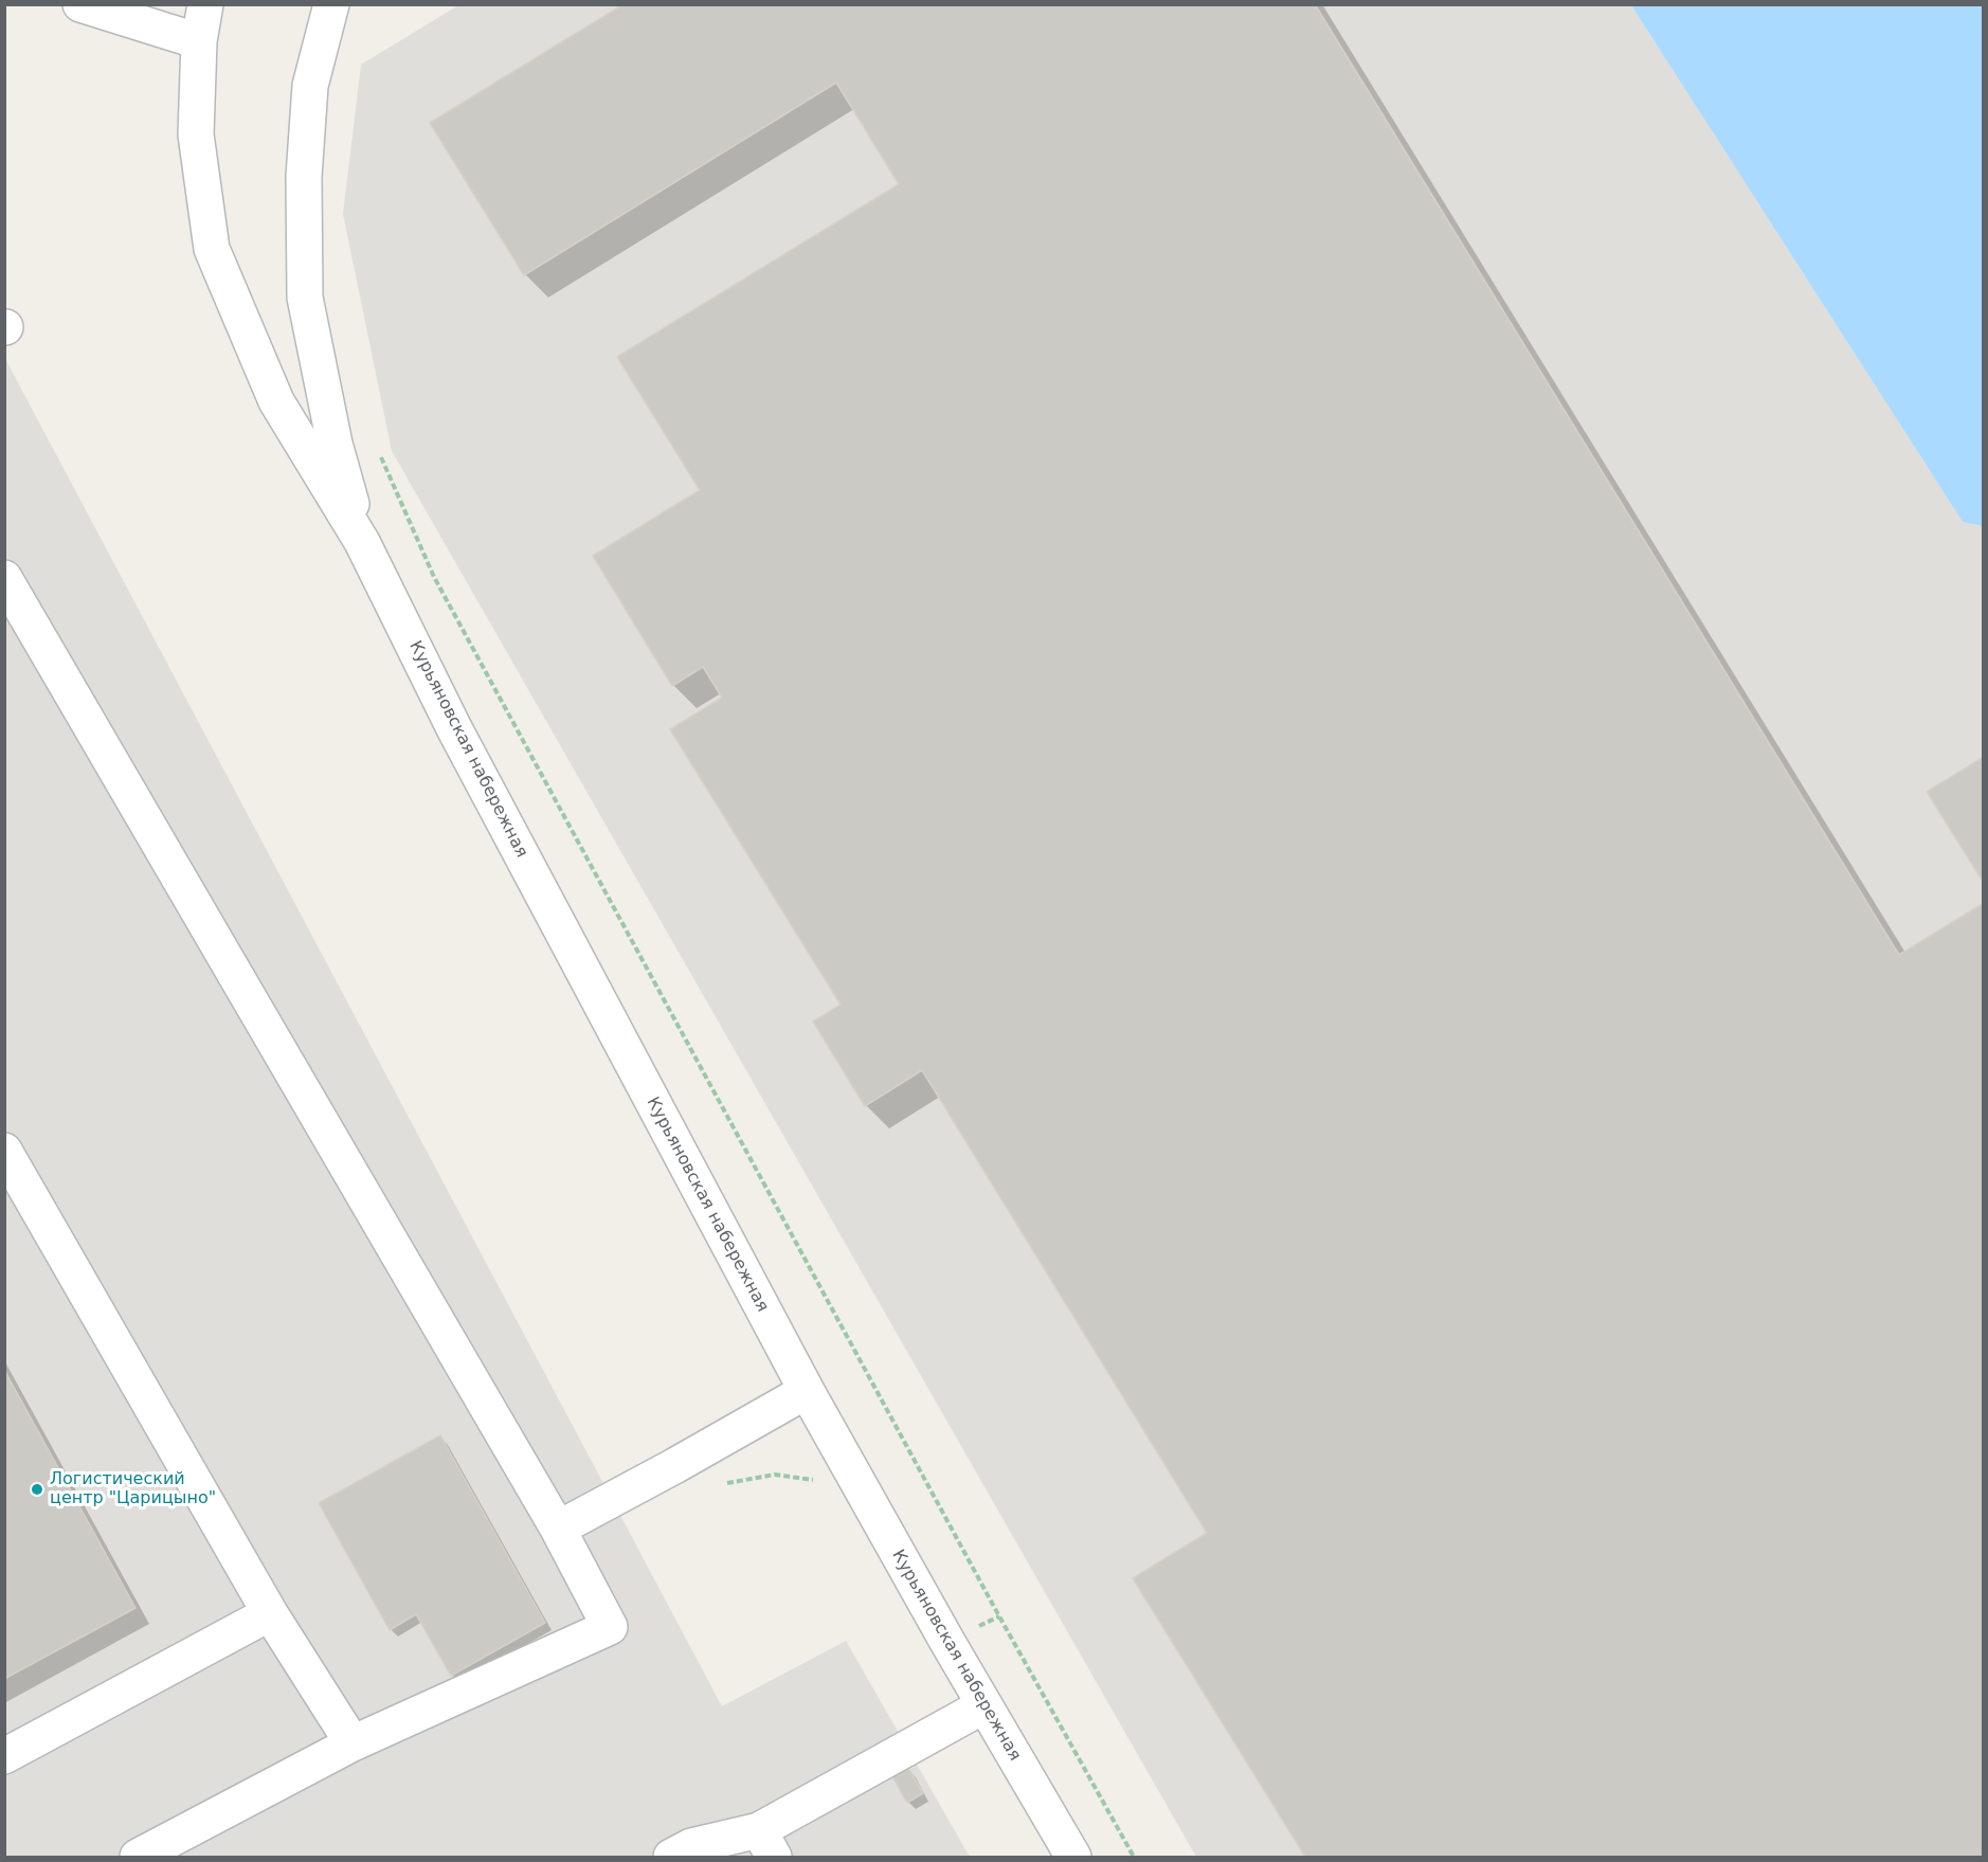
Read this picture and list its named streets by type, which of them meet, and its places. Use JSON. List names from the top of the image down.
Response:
{
  "streets": {
    "street": ["Курьяновская набережная"]
  },
  "places": ["Логистический центр \"Царицыно\""]
}
